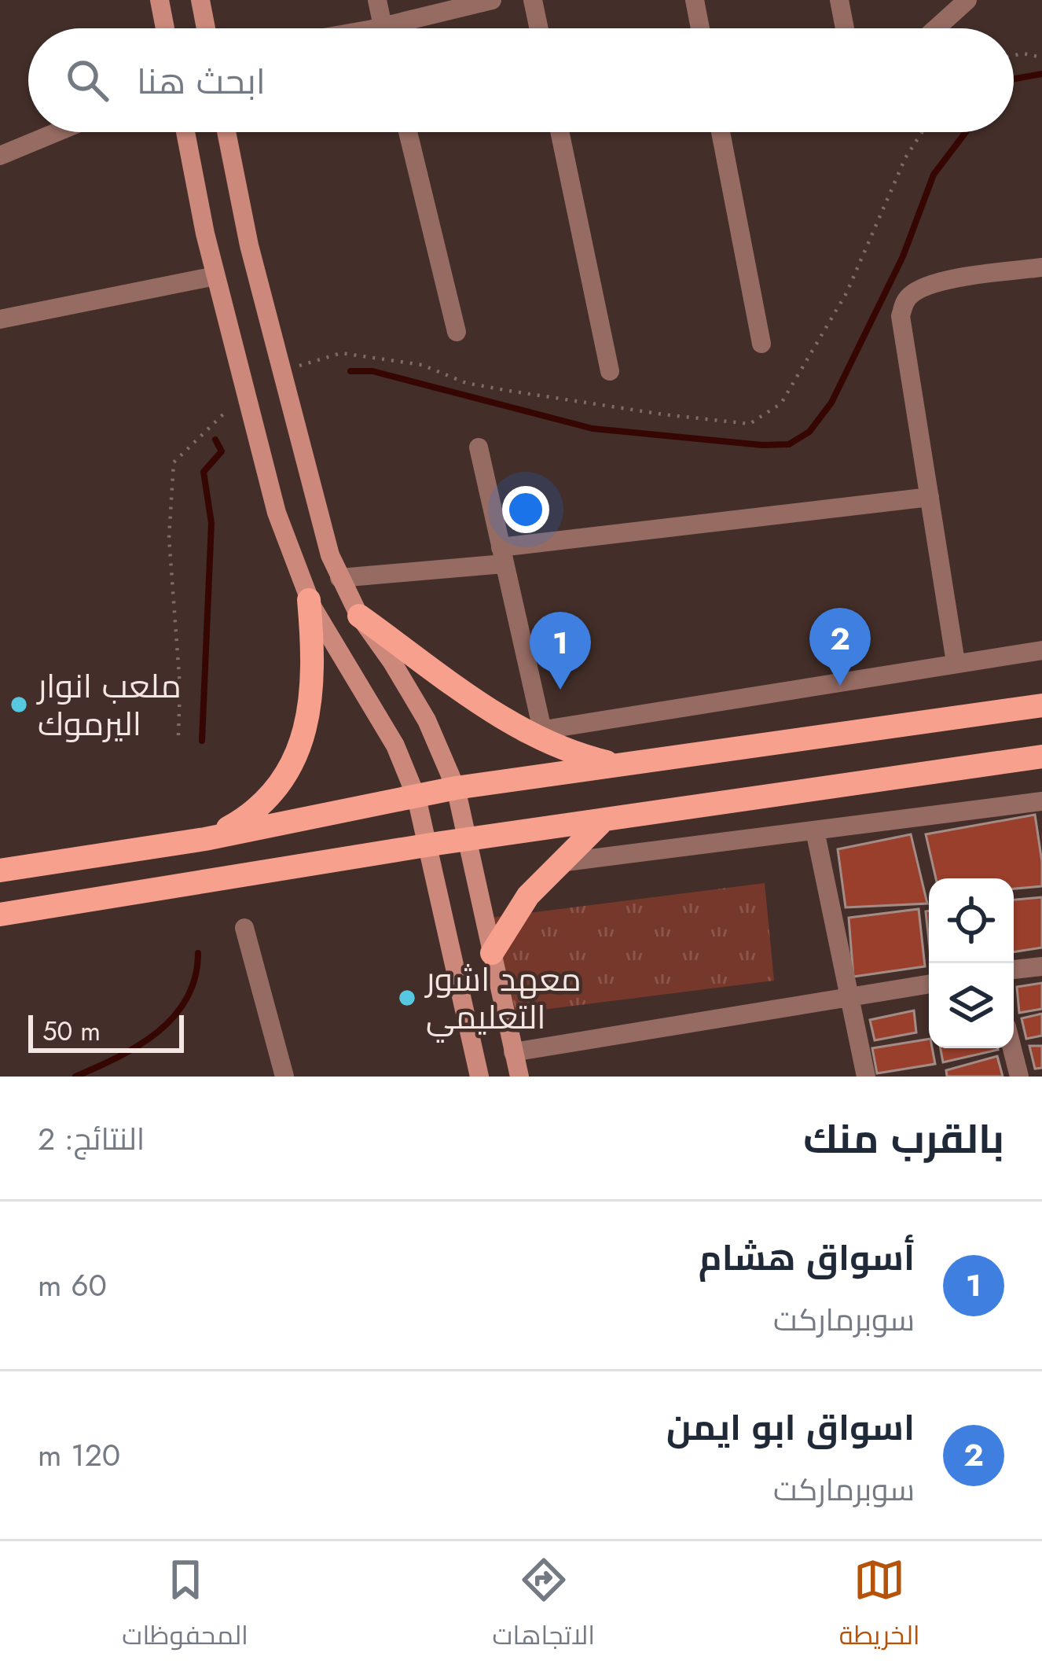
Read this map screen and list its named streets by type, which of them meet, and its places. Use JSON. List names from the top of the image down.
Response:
{
  "places": ["ملعب انوار اليرموك", "معهد اشور التعليمي"],
  "scale_bar": "50 m",
  "page": {
    "search": "ابحث هنا",
    "pins": ["2", "1"],
    "scale": "50 m",
    "heading": ["بالقرب منك", "النتائج: 2"],
    "list": [
      {
        "mark": "1",
        "name": "أسواق هشام",
        "note": "سوبرماركت",
        "value": "60 m"
      },
      {
        "mark": "2",
        "name": "اسواق ابو ايمن",
        "note": "سوبرماركت",
        "value": "120 m"
      }
    ],
    "nav": ["الخريطة", "الاتجاهات", "المحفوظات"]
  }
}
